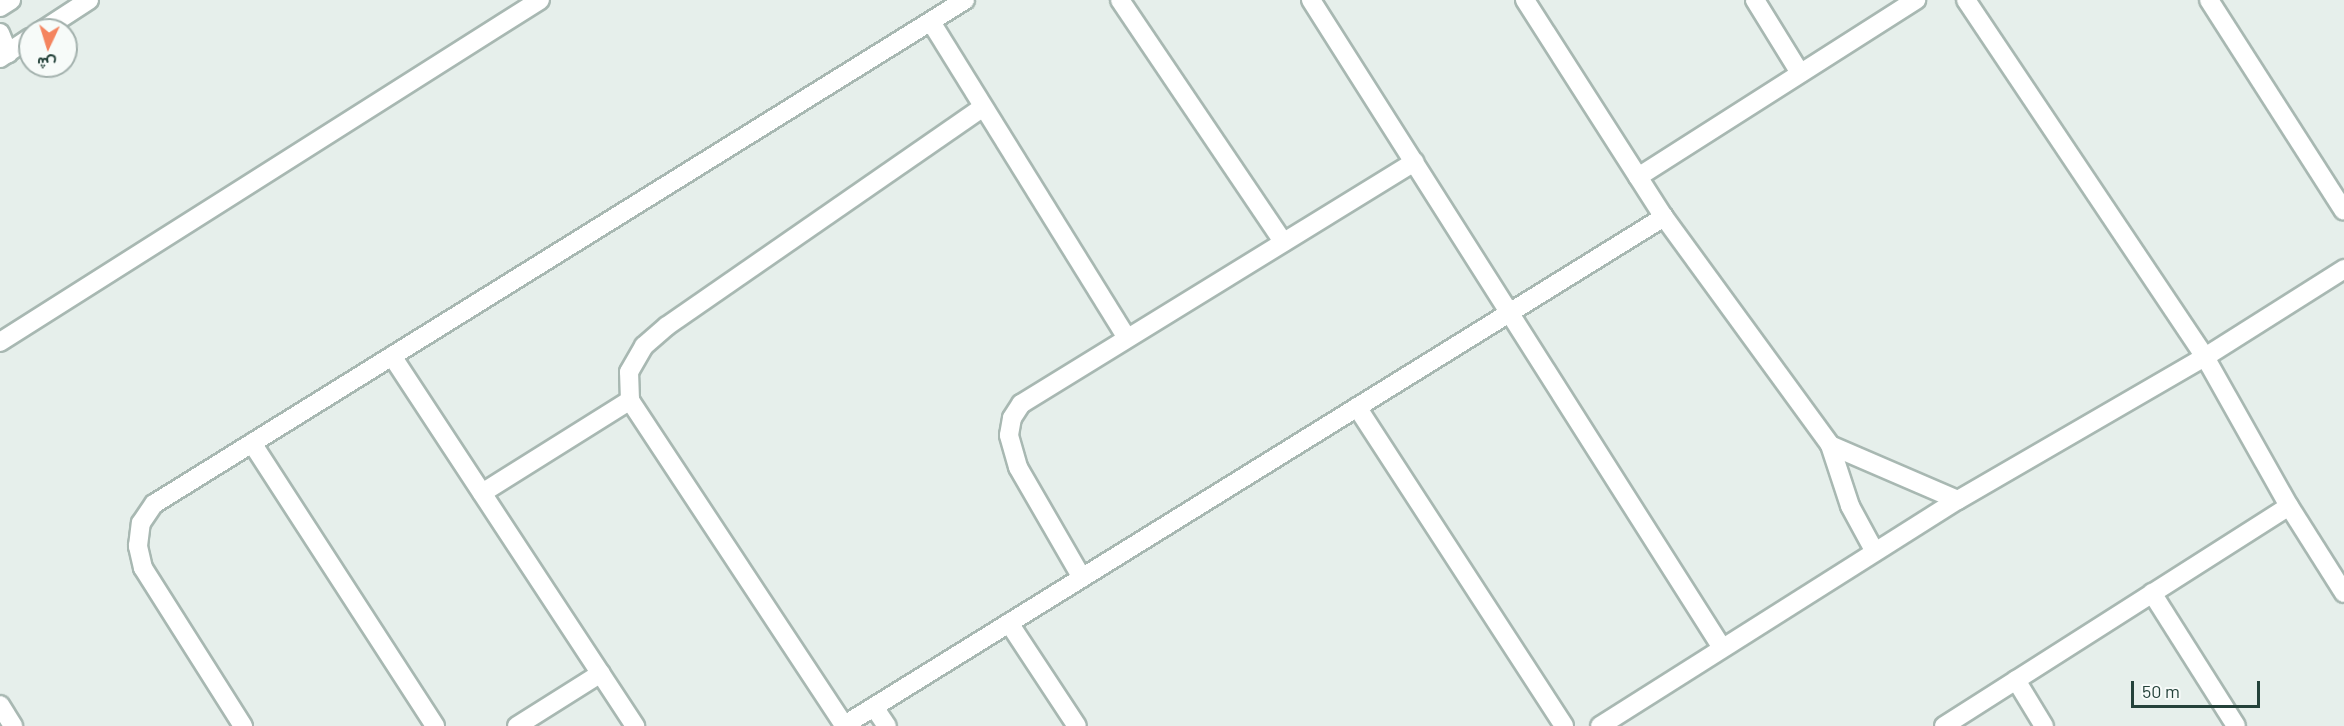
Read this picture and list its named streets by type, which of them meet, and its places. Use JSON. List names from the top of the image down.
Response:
{
  "scale_bar": "50 m",
  "north": "bottom"
}
